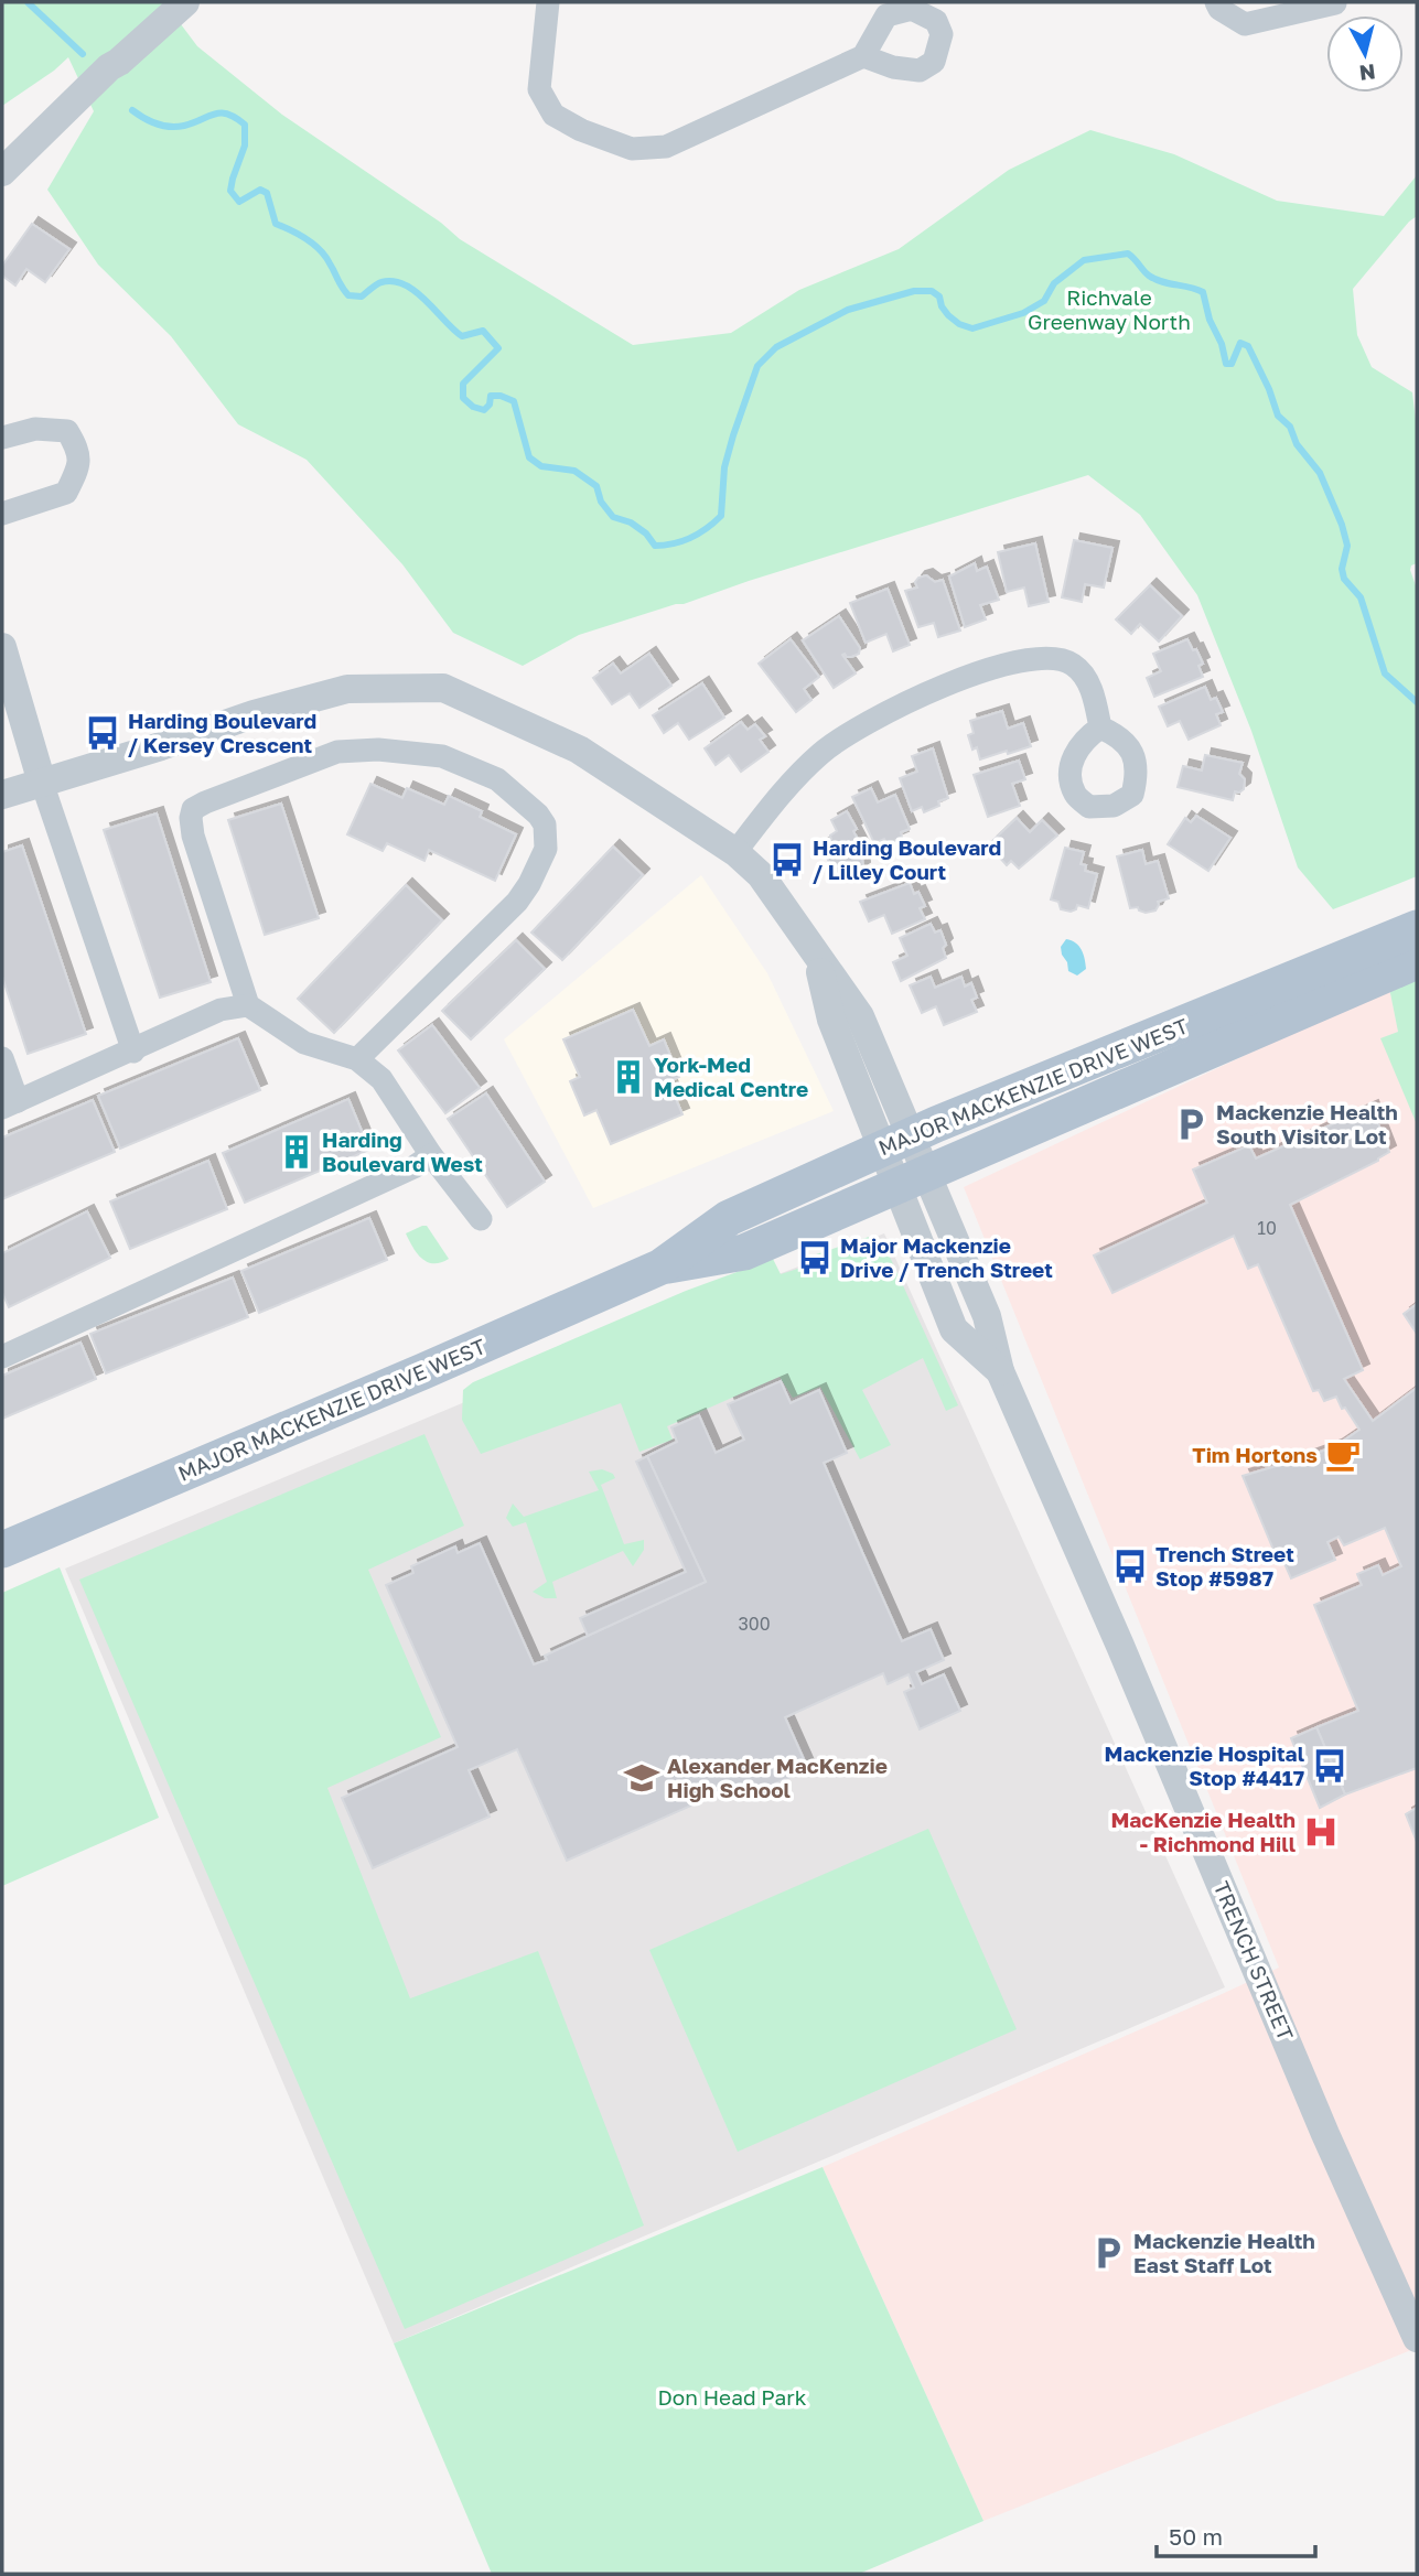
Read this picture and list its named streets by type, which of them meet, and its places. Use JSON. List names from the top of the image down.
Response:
{
  "streets": {
    "main road": ["MAJOR MACKENZIE DRIVE WEST"],
    "street": ["TRENCH STREET"]
  },
  "crossings": [
    ["MAJOR MACKENZIE DRIVE WEST", "TRENCH STREET"]
  ],
  "parks": ["Richvale Greenway North", "Don Head Park"],
  "places": {
    "bus stop": [
      "Harding Boulevard / Kersey Crescent",
      "Harding Boulevard / Lilley Court",
      "Major Mackenzie Drive / Trench Street",
      "Trench Street Stop #5987",
      "Mackenzie Hospital Stop #4417"
    ],
    "building": ["York-Med Medical Centre", "Harding Boulevard West"],
    "parking": ["Mackenzie Health South Visitor Lot", "Mackenzie Health East Staff Lot"],
    "cafe": ["Tim Hortons"],
    "school or university": ["Alexander MacKenzie High School"],
    "hospital": ["MacKenzie Health - Richmond Hill"]
  },
  "house_numbers": ["10", "300"],
  "scale_bar": "50 m",
  "north": "bottom"
}
